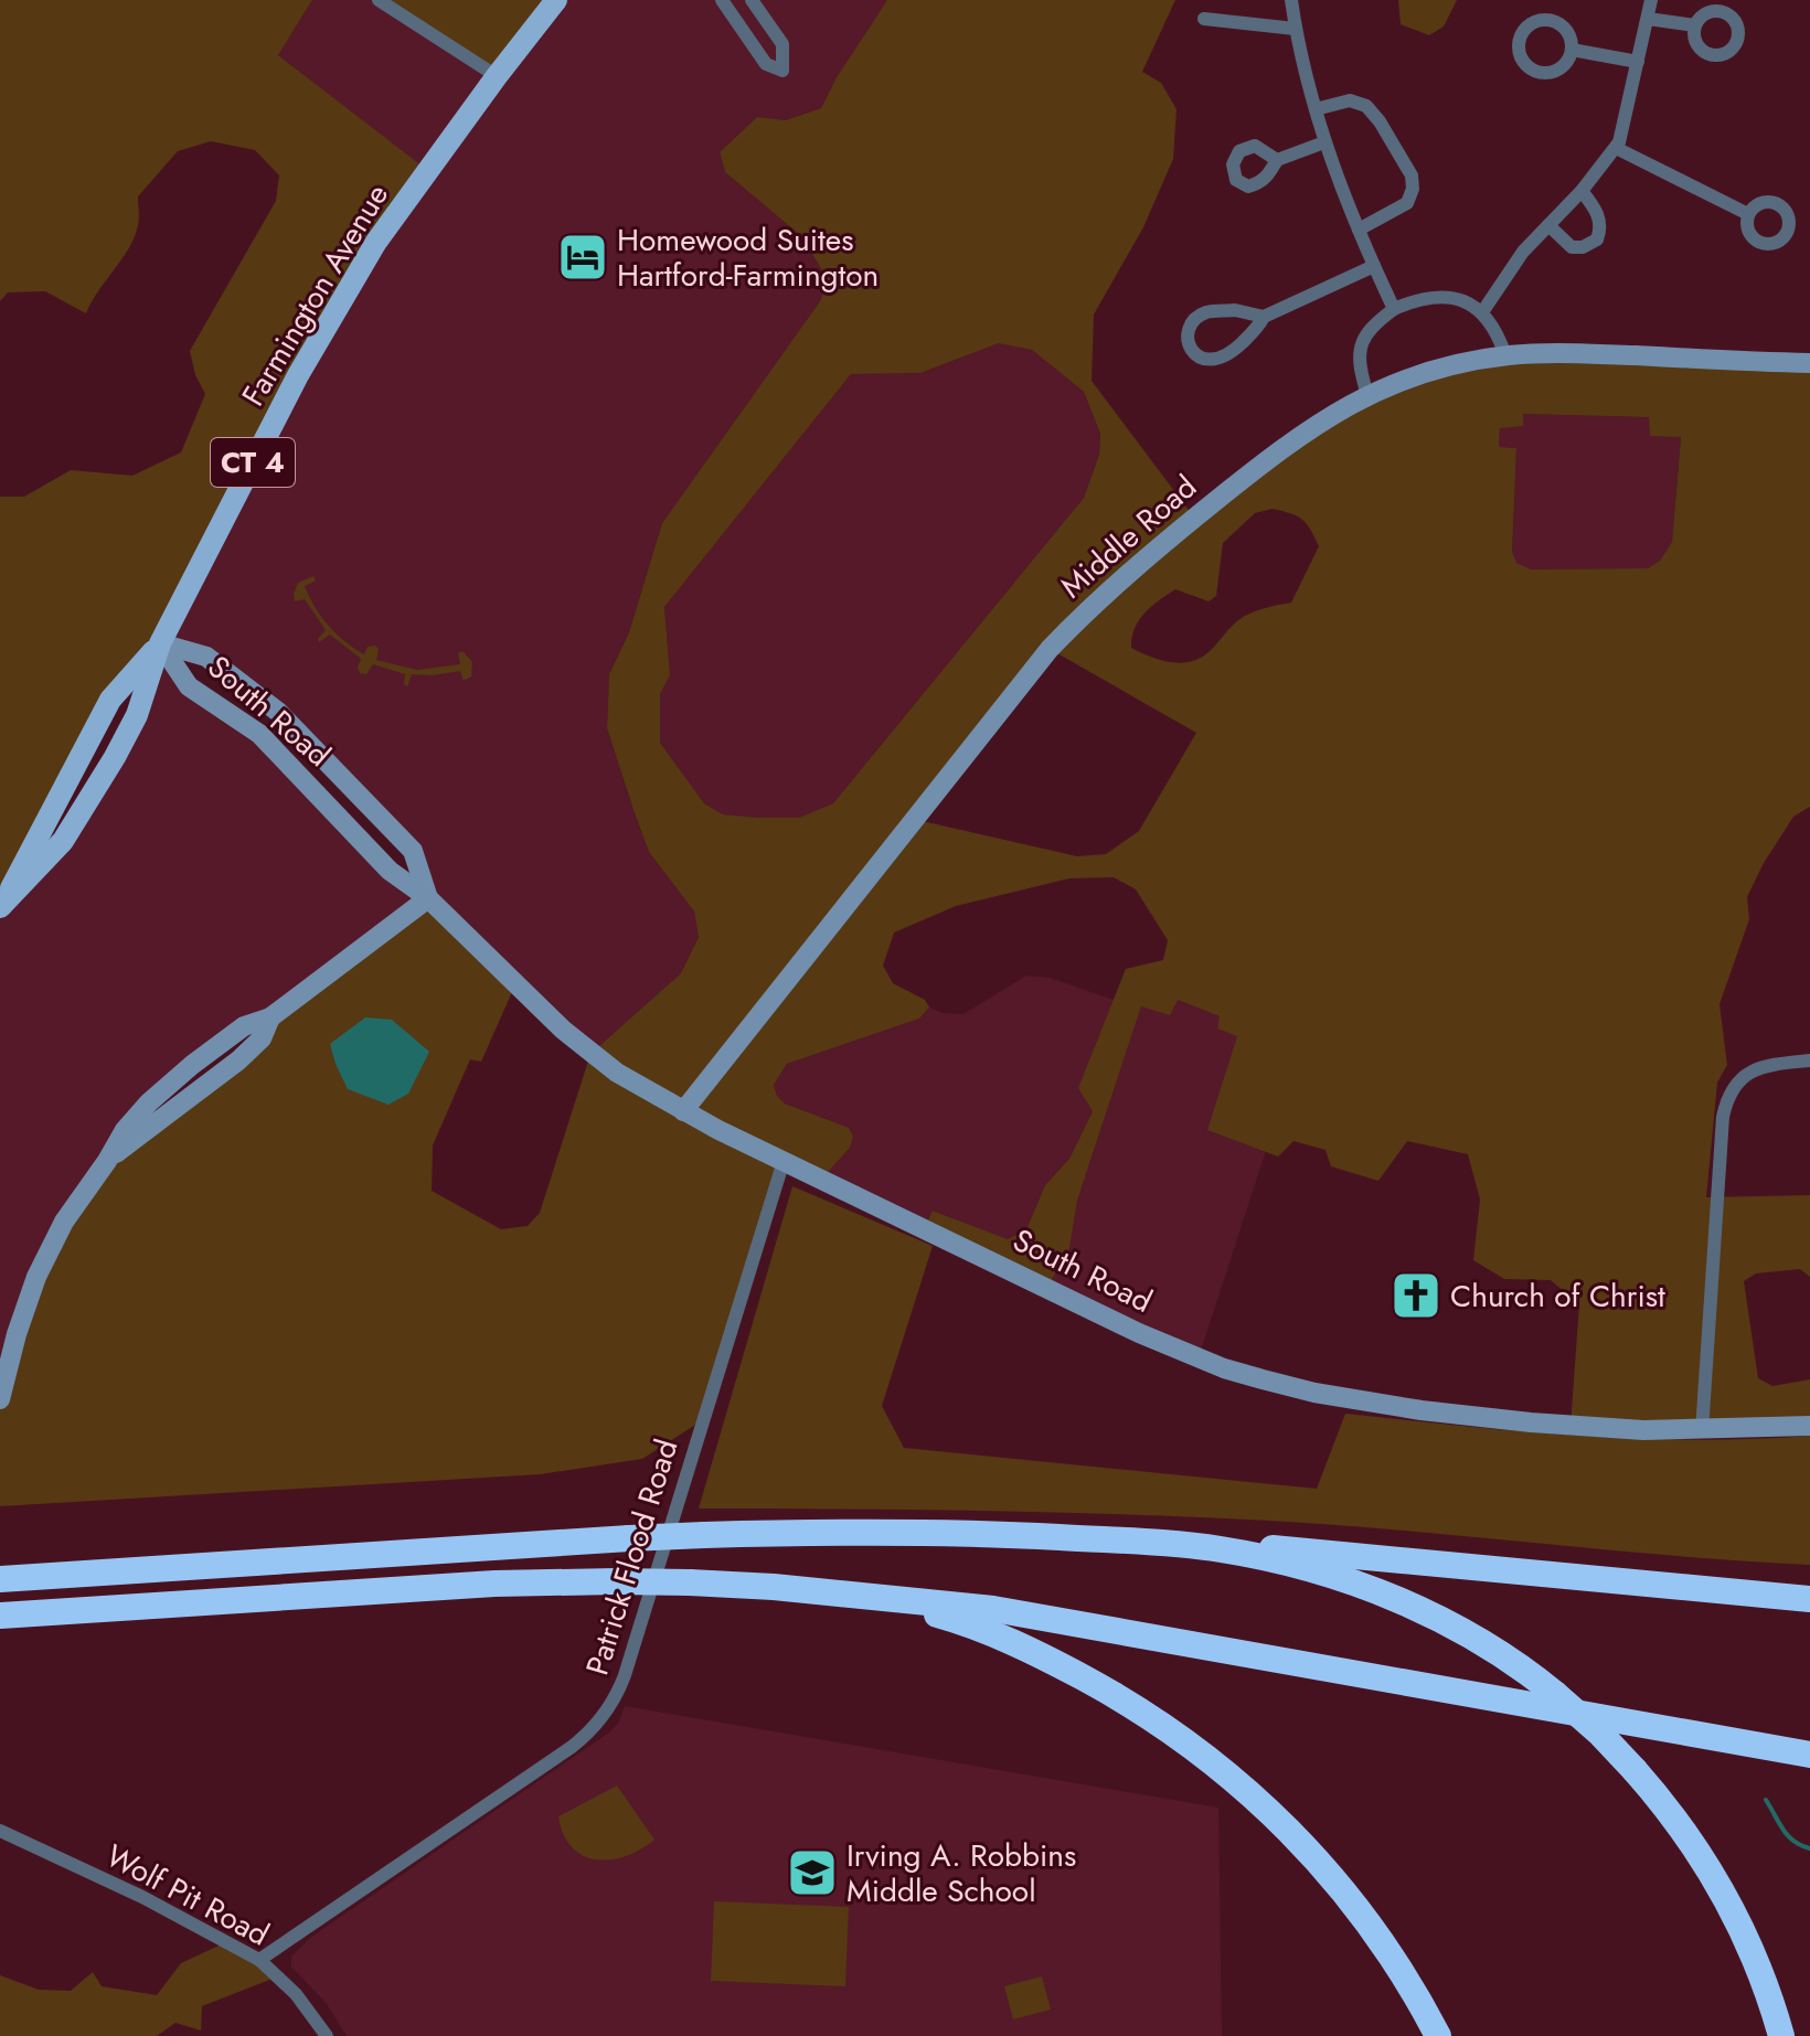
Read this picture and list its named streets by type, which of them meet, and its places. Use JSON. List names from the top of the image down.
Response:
{
  "streets": {
    "main road": [
      "Farmington Avenue",
      "CT 4",
      "Middle Road",
      "South Road"
    ],
    "street": ["Patrick Flood Road", "Wolf Pit Road"]
  },
  "crossings": [
    ["Farmington Avenue", "South Road"],
    ["Middle Road", "South Road"],
    ["South Road", "Patrick Flood Road"],
    ["Patrick Flood Road", "Wolf Pit Road"]
  ],
  "places": {
    "hotel": ["Homewood Suites Hartford-Farmington"],
    "church": ["Church of Christ"],
    "school or university": ["Irving A. Robbins Middle School"]
  }
}
